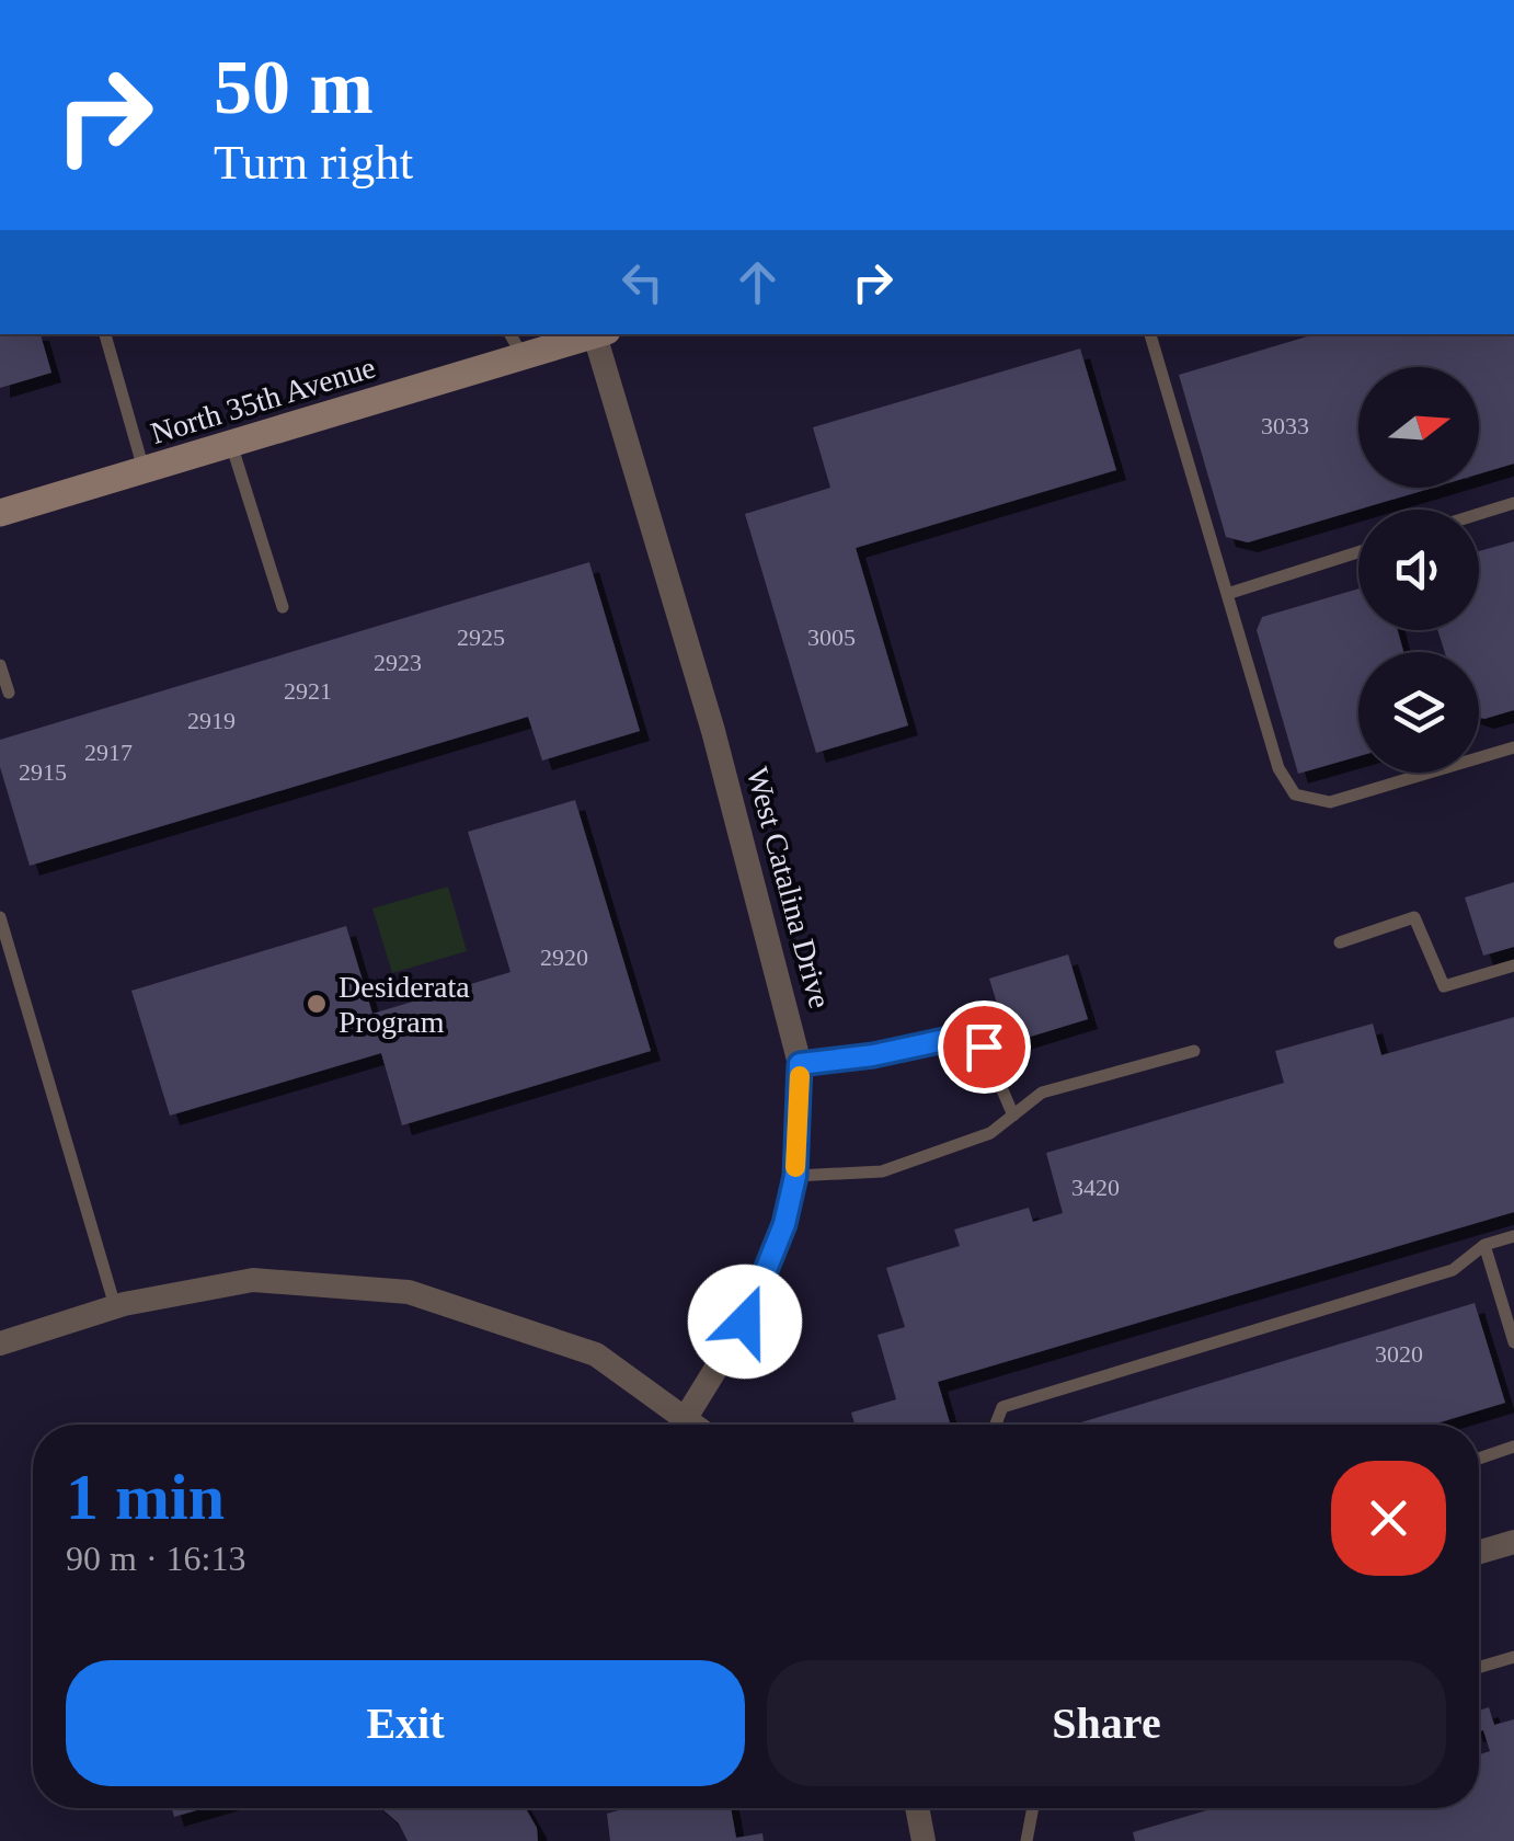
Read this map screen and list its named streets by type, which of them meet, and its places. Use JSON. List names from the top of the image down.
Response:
{
  "streets": {
    "main road": ["North 35th Avenue"],
    "street": ["West Catalina Drive"]
  },
  "places": ["Desiderata Program"],
  "house_numbers": [
    "3033",
    "2925",
    "3005",
    "2923",
    "2921",
    "2919",
    "2917",
    "2915",
    "2920",
    "3420",
    "3020"
  ],
  "north": "right",
  "page": {
    "turn": ["50 m", "Turn right"],
    "heading": ["1 min", "90 m · 16:13"],
    "buttons": ["Exit", "Share"]
  }
}
